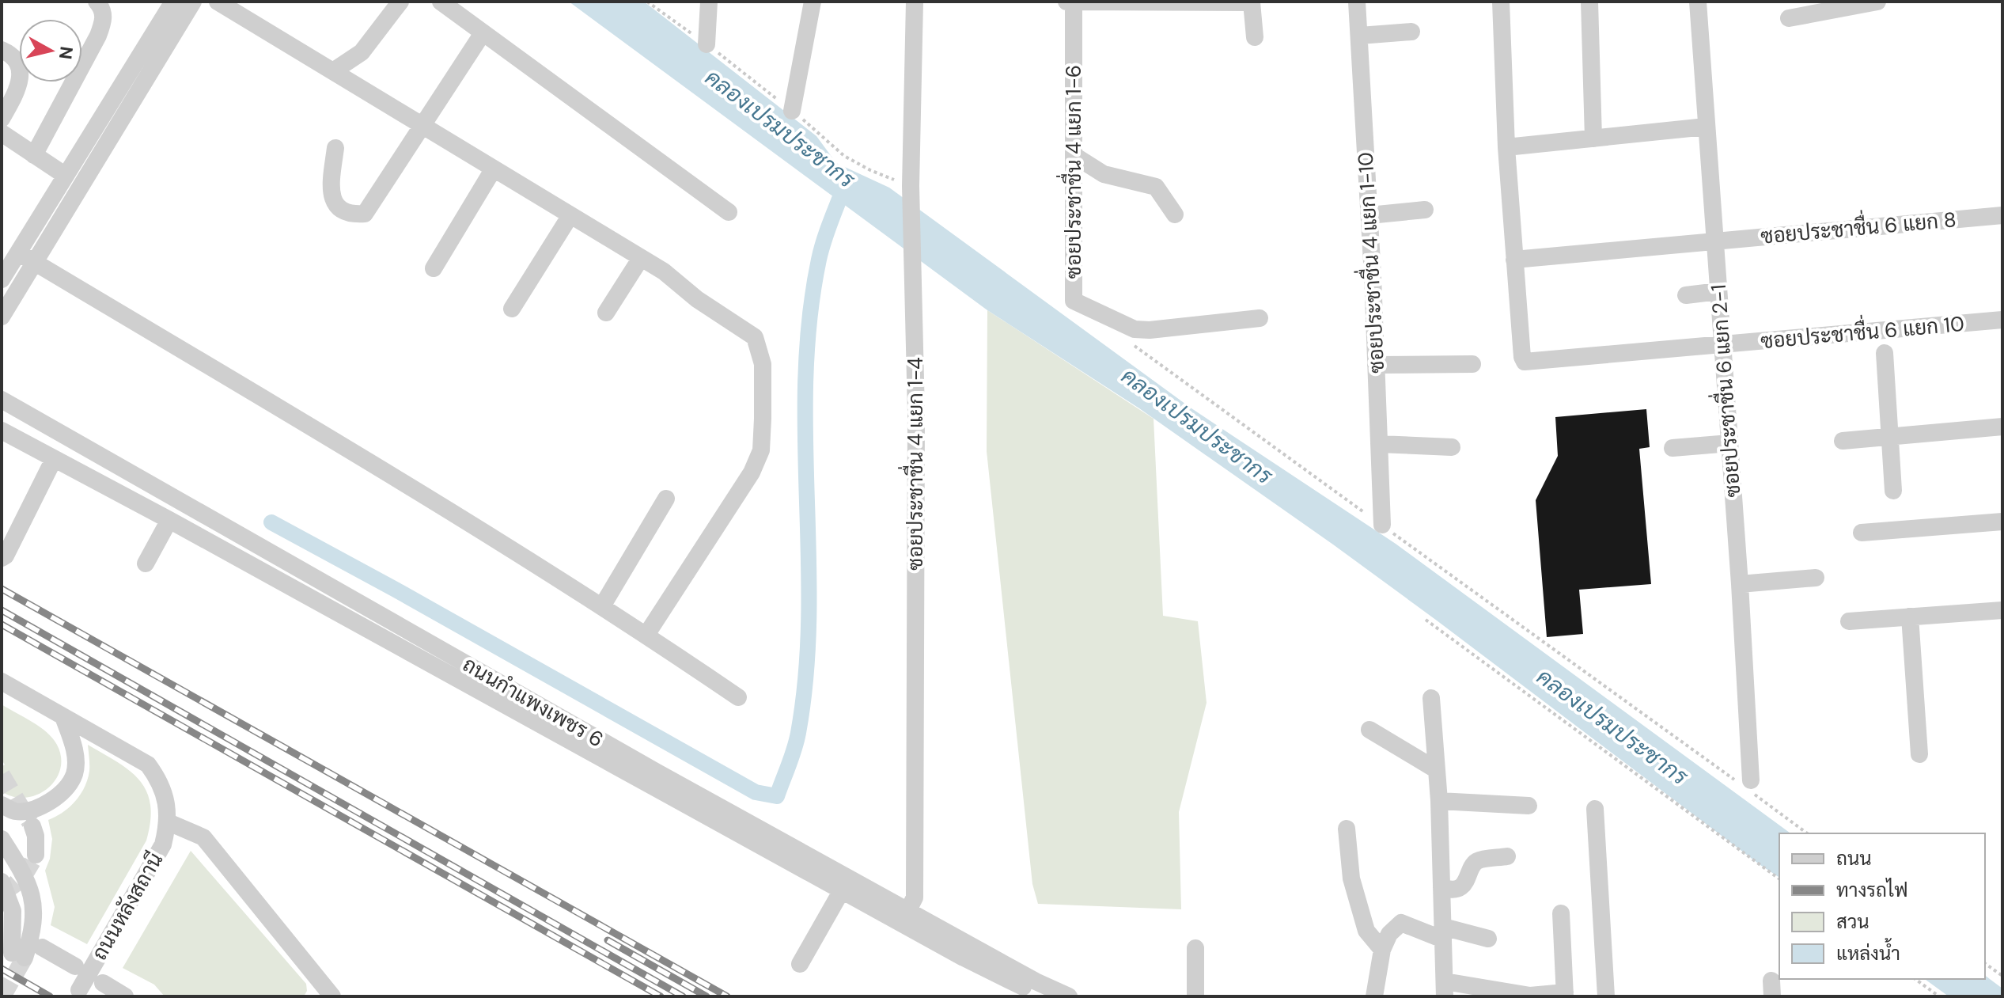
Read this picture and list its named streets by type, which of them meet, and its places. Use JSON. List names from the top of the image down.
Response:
{
  "streets": {
    "street": [
      "ซอยประชาชื่น 4 แยก 1-6",
      "ซอยประชาชื่น 6 แยก 8",
      "ซอยประชาชื่น 4 แยก 1-10",
      "ซอยประชาชื่น 6 แยก 10",
      "ซอยประชาชื่น 6 แยก 2-1",
      "ซอยประชาชื่น 4 แยก 1-4",
      "ถนนกำแพงเพชร 6",
      "ถนนหลังสถานี"
    ]
  },
  "crossings": [
    ["ซอยประชาชื่น 6 แยก 8", "ซอยประชาชื่น 6 แยก 10"],
    ["ซอยประชาชื่น 6 แยก 8", "ซอยประชาชื่น 6 แยก 2-1"],
    ["ซอยประชาชื่น 6 แยก 10", "ซอยประชาชื่น 6 แยก 2-1"],
    ["ซอยประชาชื่น 4 แยก 1-4", "ถนนกำแพงเพชร 6"]
  ],
  "water": ["คลองเปรมประชากร"],
  "legend": [
    "ถนน",
    "ทางรถไฟ",
    "สวน",
    "แหล่งน้ำ"
  ],
  "north": "right"
}
